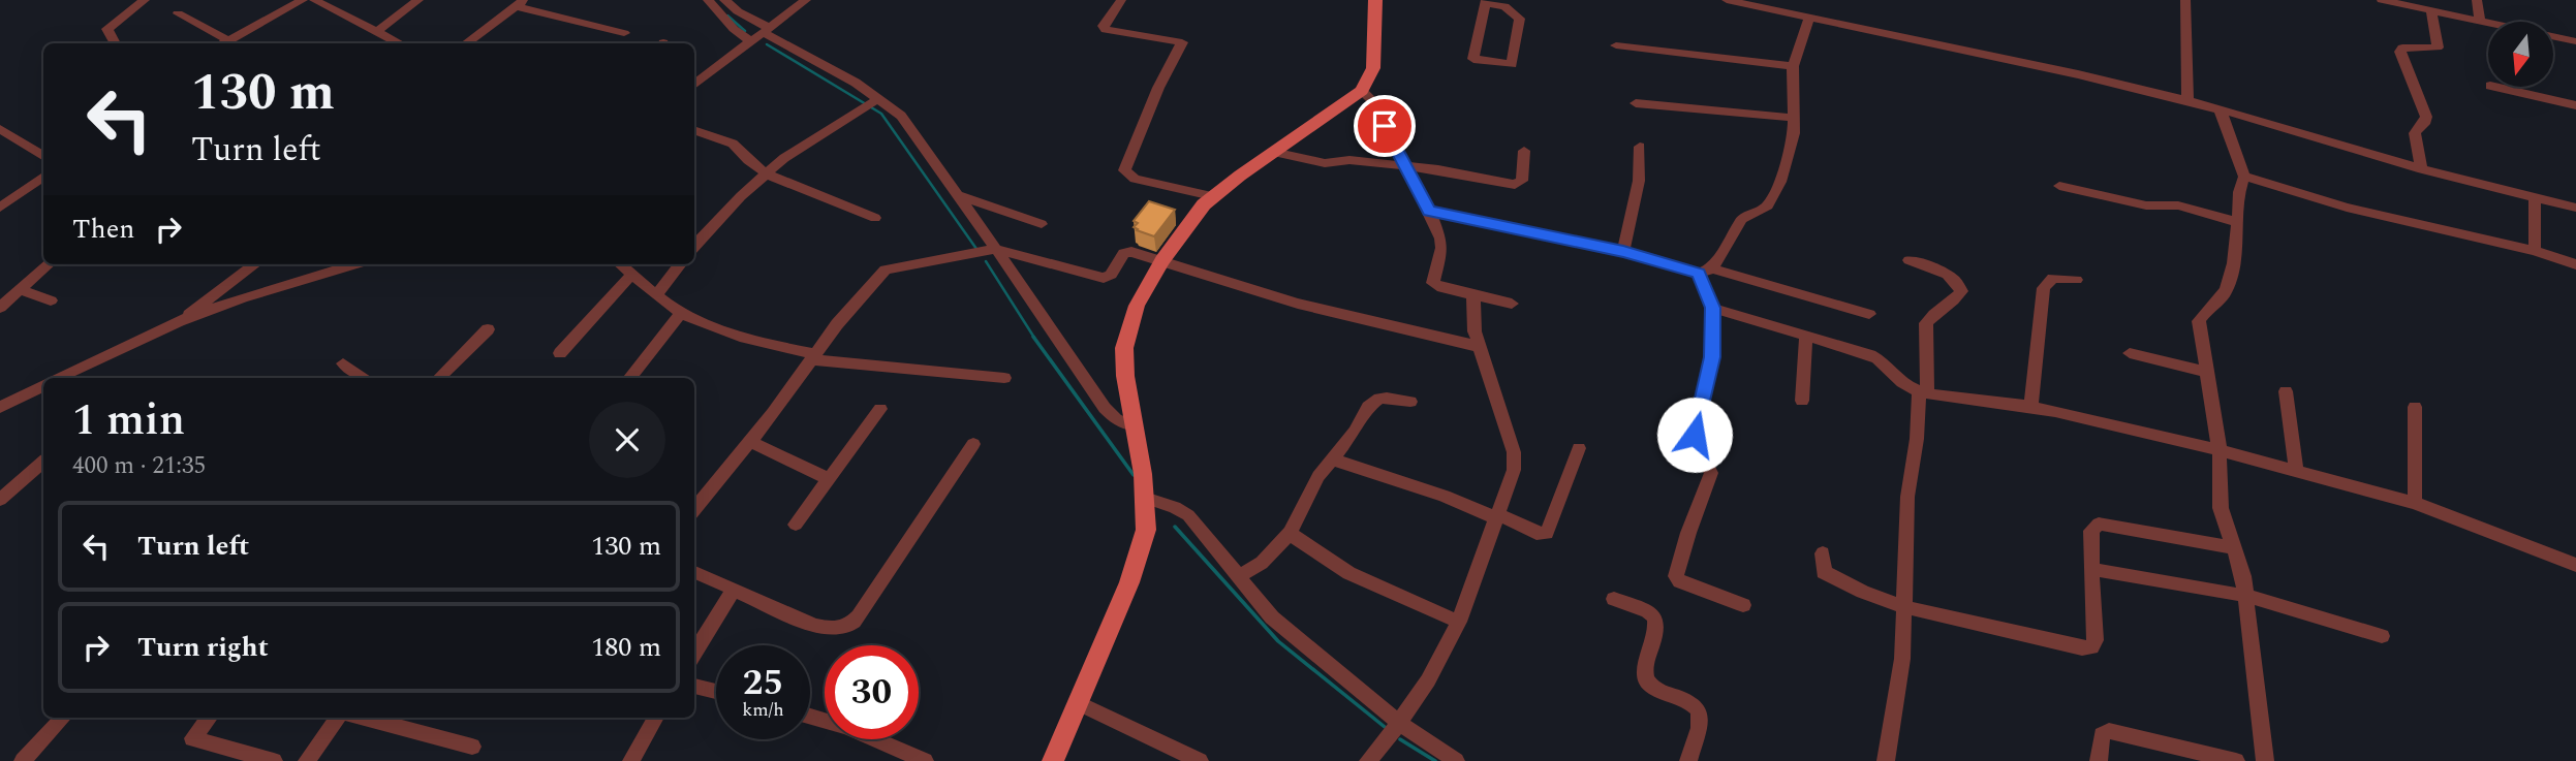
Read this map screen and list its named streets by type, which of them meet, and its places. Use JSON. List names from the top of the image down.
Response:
{
  "north": "bottom",
  "page": {
    "turn": ["130 m", "Turn left"],
    "then": "Then",
    "heading": ["1 min", "400 m · 21:35"],
    "list": [
      {
        "name": "Turn left",
        "value": "130 m"
      },
      {
        "name": "Turn right",
        "value": "180 m"
      }
    ],
    "speed": "25 km/h",
    "limit": "30"
  }
}
